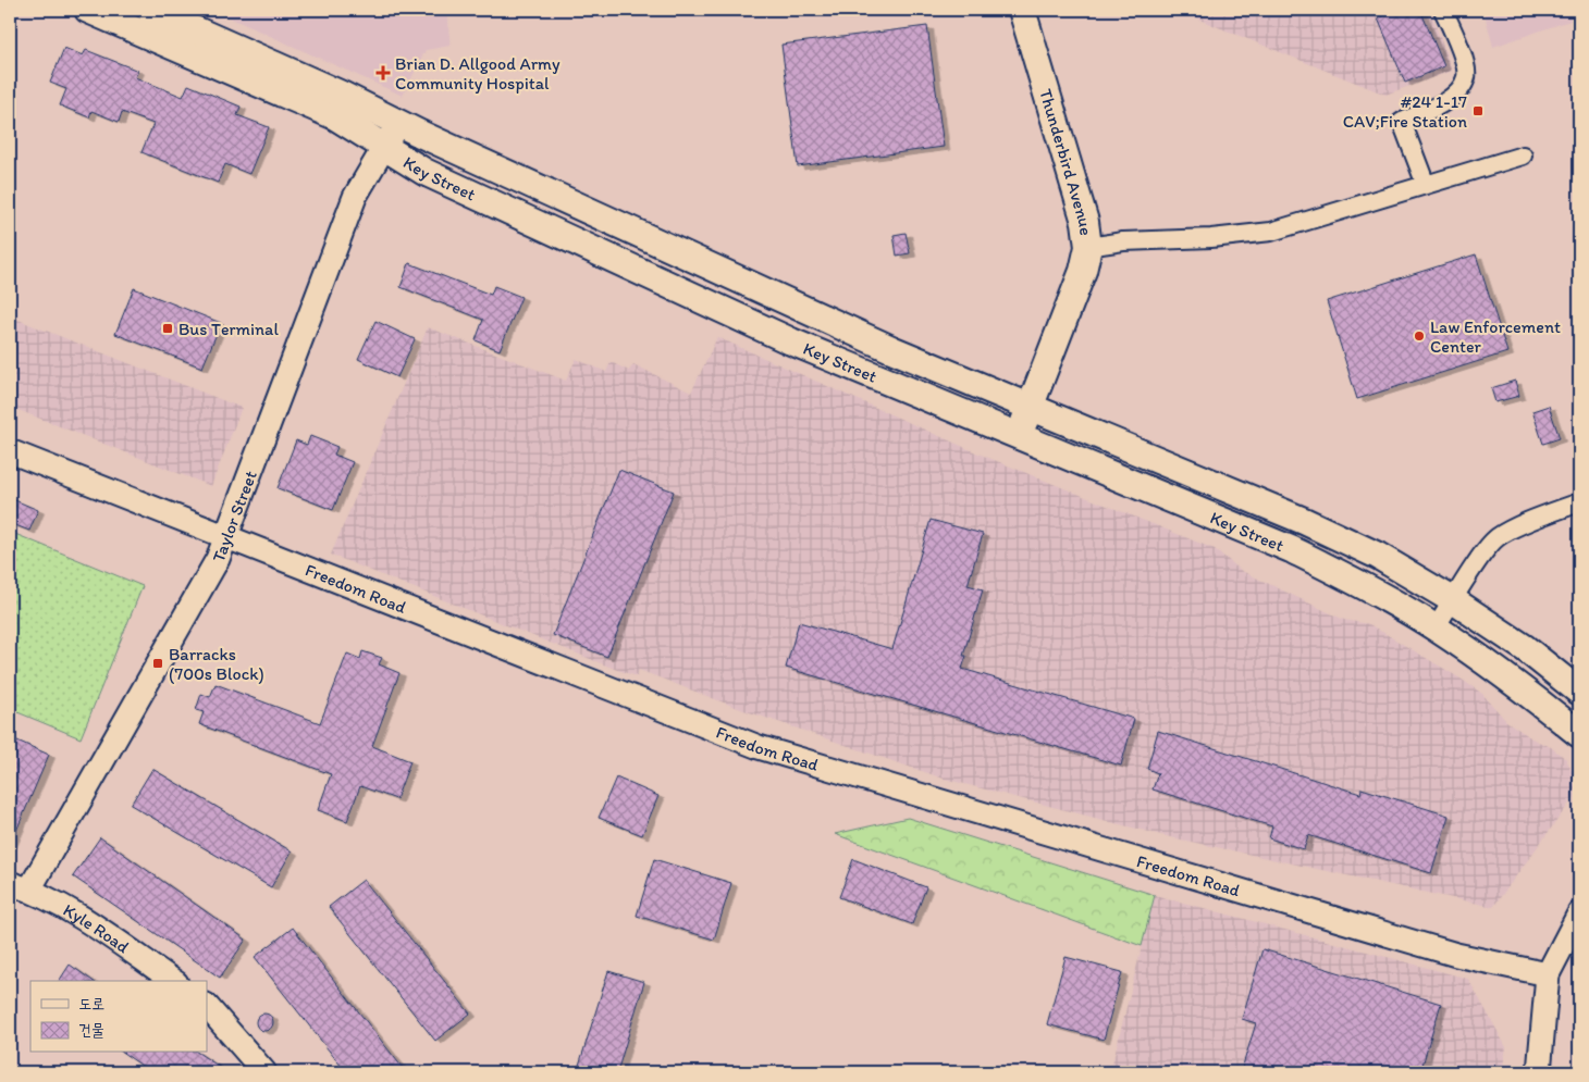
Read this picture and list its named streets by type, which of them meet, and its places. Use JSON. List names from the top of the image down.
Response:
{
  "streets": {
    "main road": ["Thunderbird Avenue", "Key Street"],
    "street": ["Taylor Street", "Freedom Road", "Kyle Road"]
  },
  "crossings": [
    ["Thunderbird Avenue", "Key Street"],
    ["Key Street", "Taylor Street"],
    ["Taylor Street", "Freedom Road"],
    ["Taylor Street", "Kyle Road"]
  ],
  "places": {
    "health": ["Brian D. Allgood Army Community Hospital"],
    "transit": ["#24 1-17 CAV;Fire Station", "Bus Terminal", "Barracks (700s Block)"],
    "other": ["Law Enforcement Center"]
  },
  "legend": ["도로", "건물"]
}
